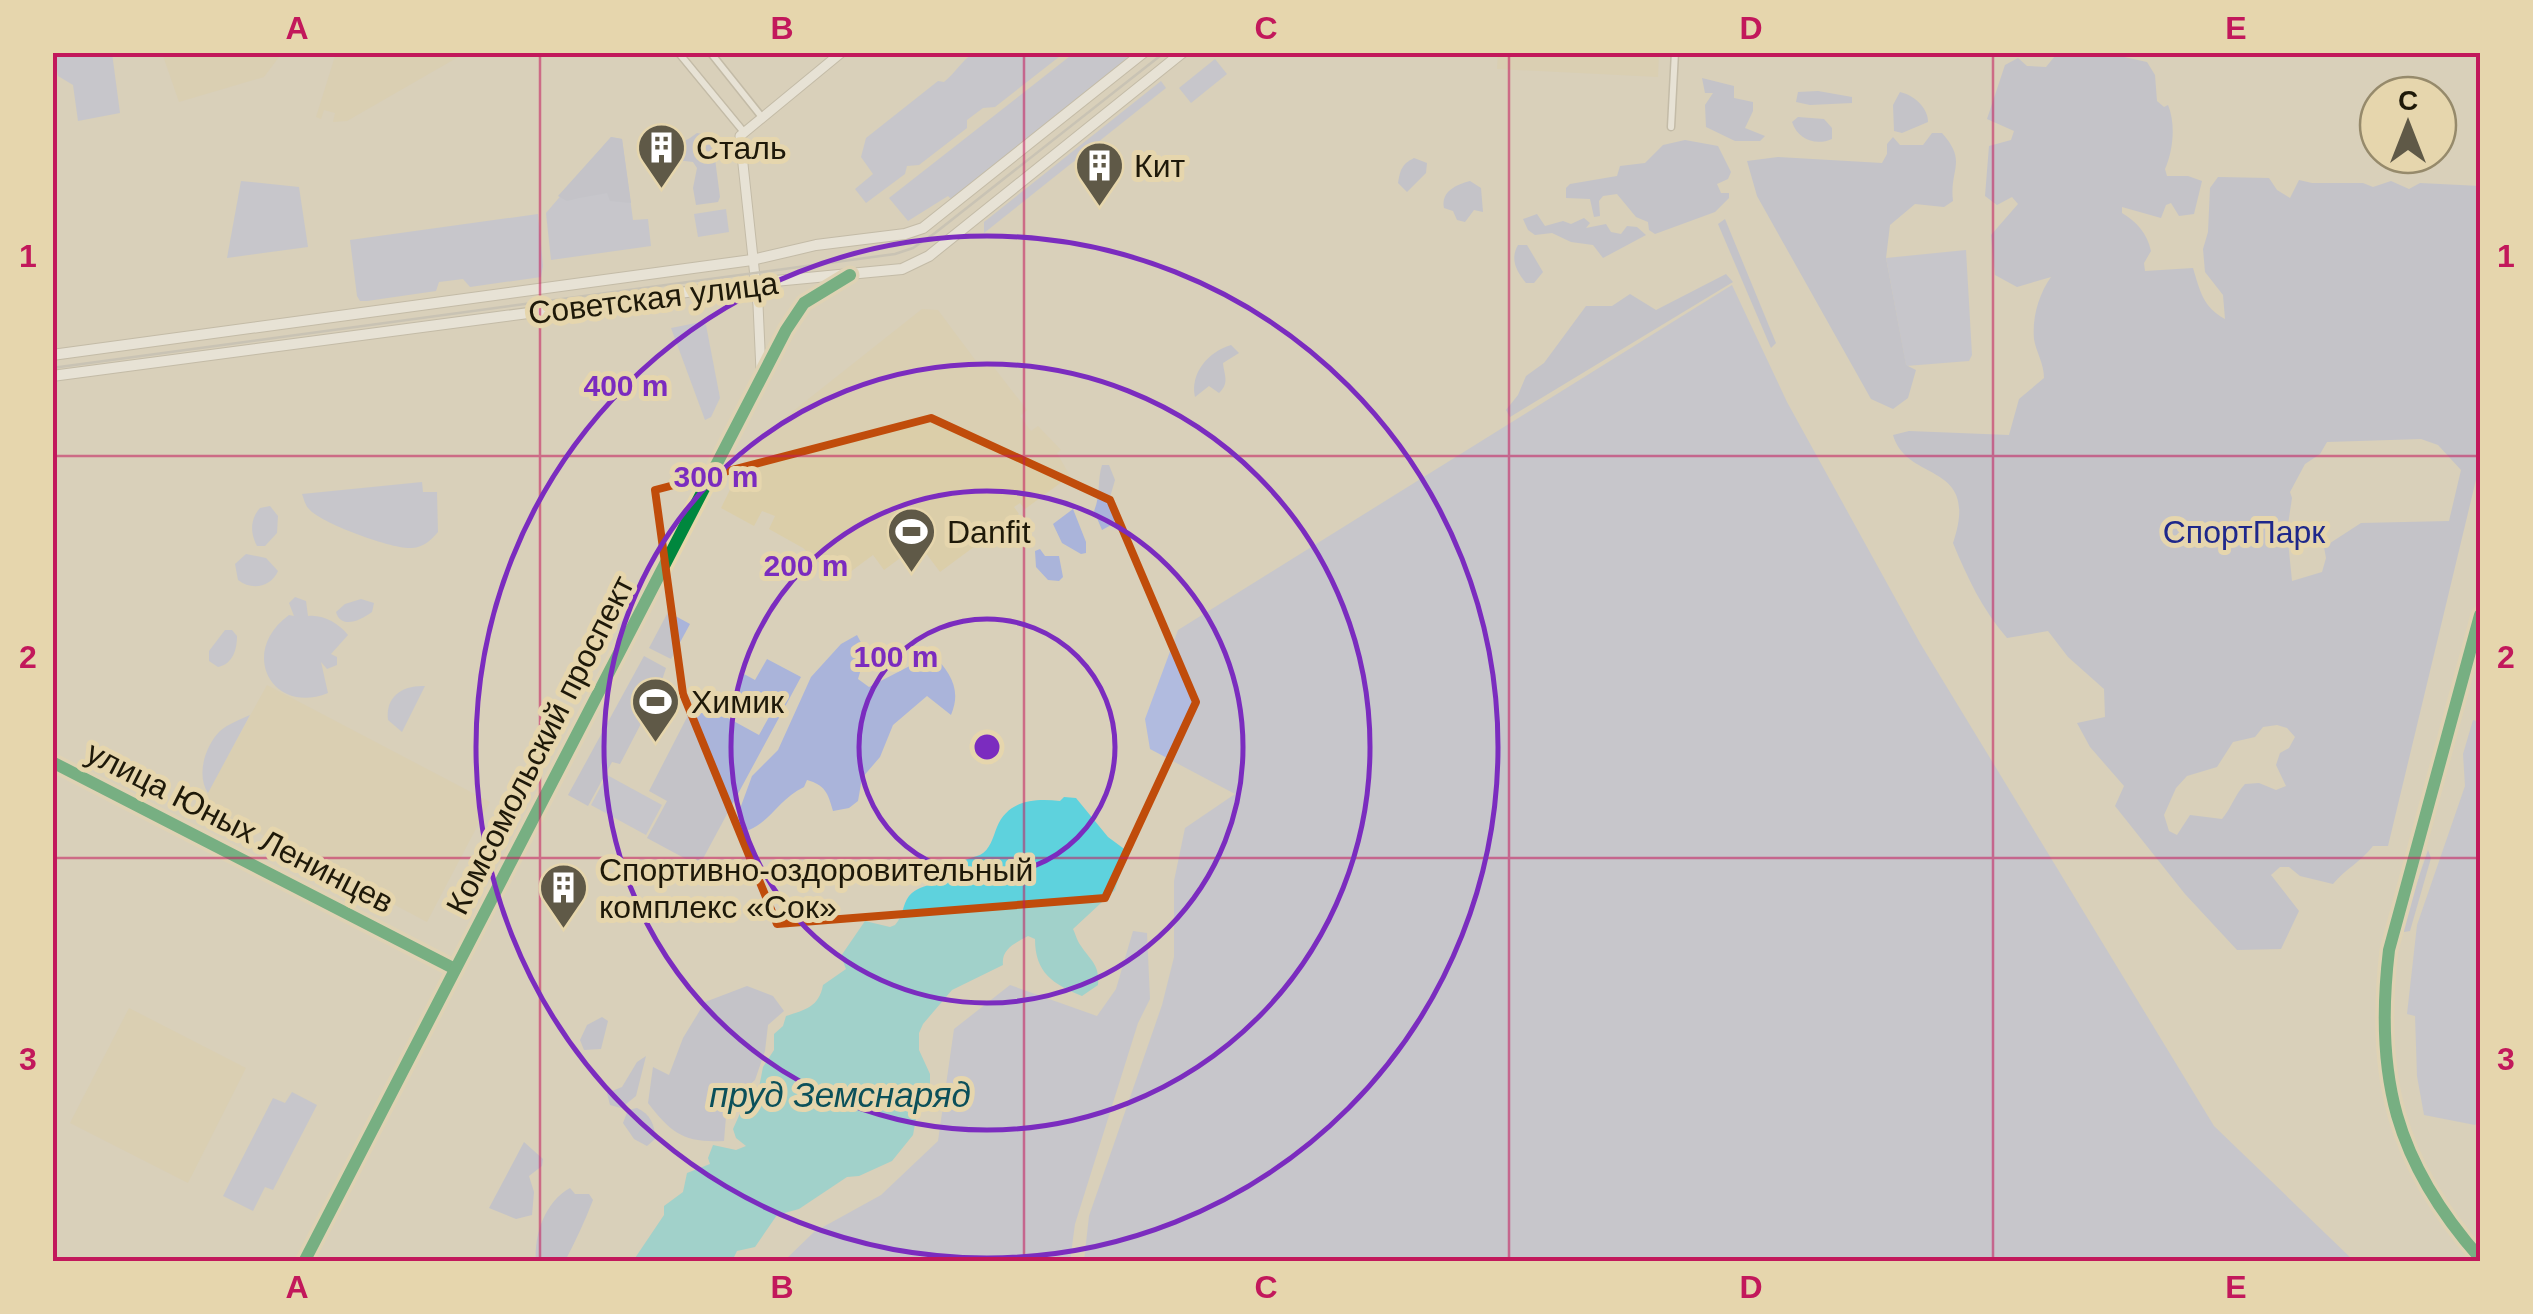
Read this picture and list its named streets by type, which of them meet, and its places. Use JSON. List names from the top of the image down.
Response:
{
  "streets": {
    "main road": ["Советская улица"],
    "street": ["Комсомольский проспект", "улица Юных Ленинцев"]
  },
  "crossings": [
    ["Советская улица", "Комсомольский проспект"],
    ["Комсомольский проспект", "улица Юных Ленинцев"]
  ],
  "water": ["пруд Земснаряд"],
  "parks": ["СпортПарк"],
  "places": {
    "building": ["Сталь", "Кит", "Спортивно-оздоровительный комплекс «Сок»"],
    "sports": ["Danfit", "Химик"]
  },
  "north": "top",
  "grid": {
    "columns": [
      "A",
      "B",
      "C",
      "D",
      "E"
    ],
    "rows": ["1", "2", "3"]
  },
  "rings": [
    "400 m",
    "300 m",
    "200 m",
    "100 m"
  ]
}
